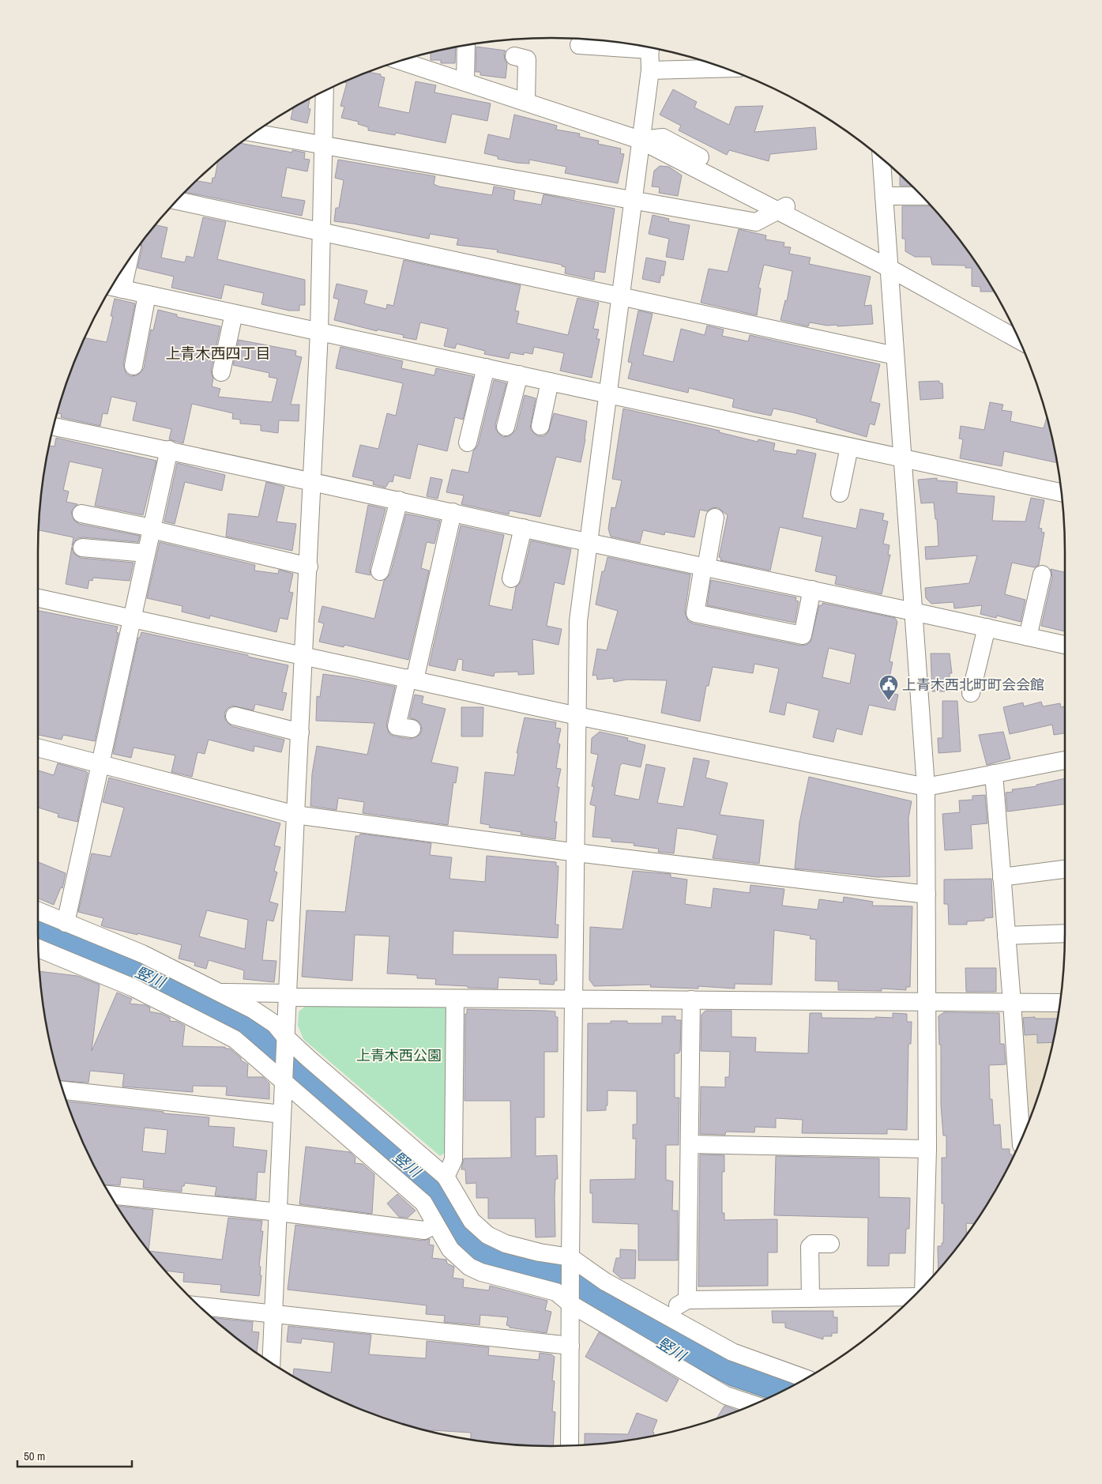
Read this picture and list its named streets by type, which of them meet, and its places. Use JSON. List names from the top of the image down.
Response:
{
  "districts": ["上青木西四丁目"],
  "water": ["竪川"],
  "parks": ["上青木西公園"],
  "places": {
    "public building": ["上青木西北町町会会館"]
  },
  "scale_bar": "50 m"
}
